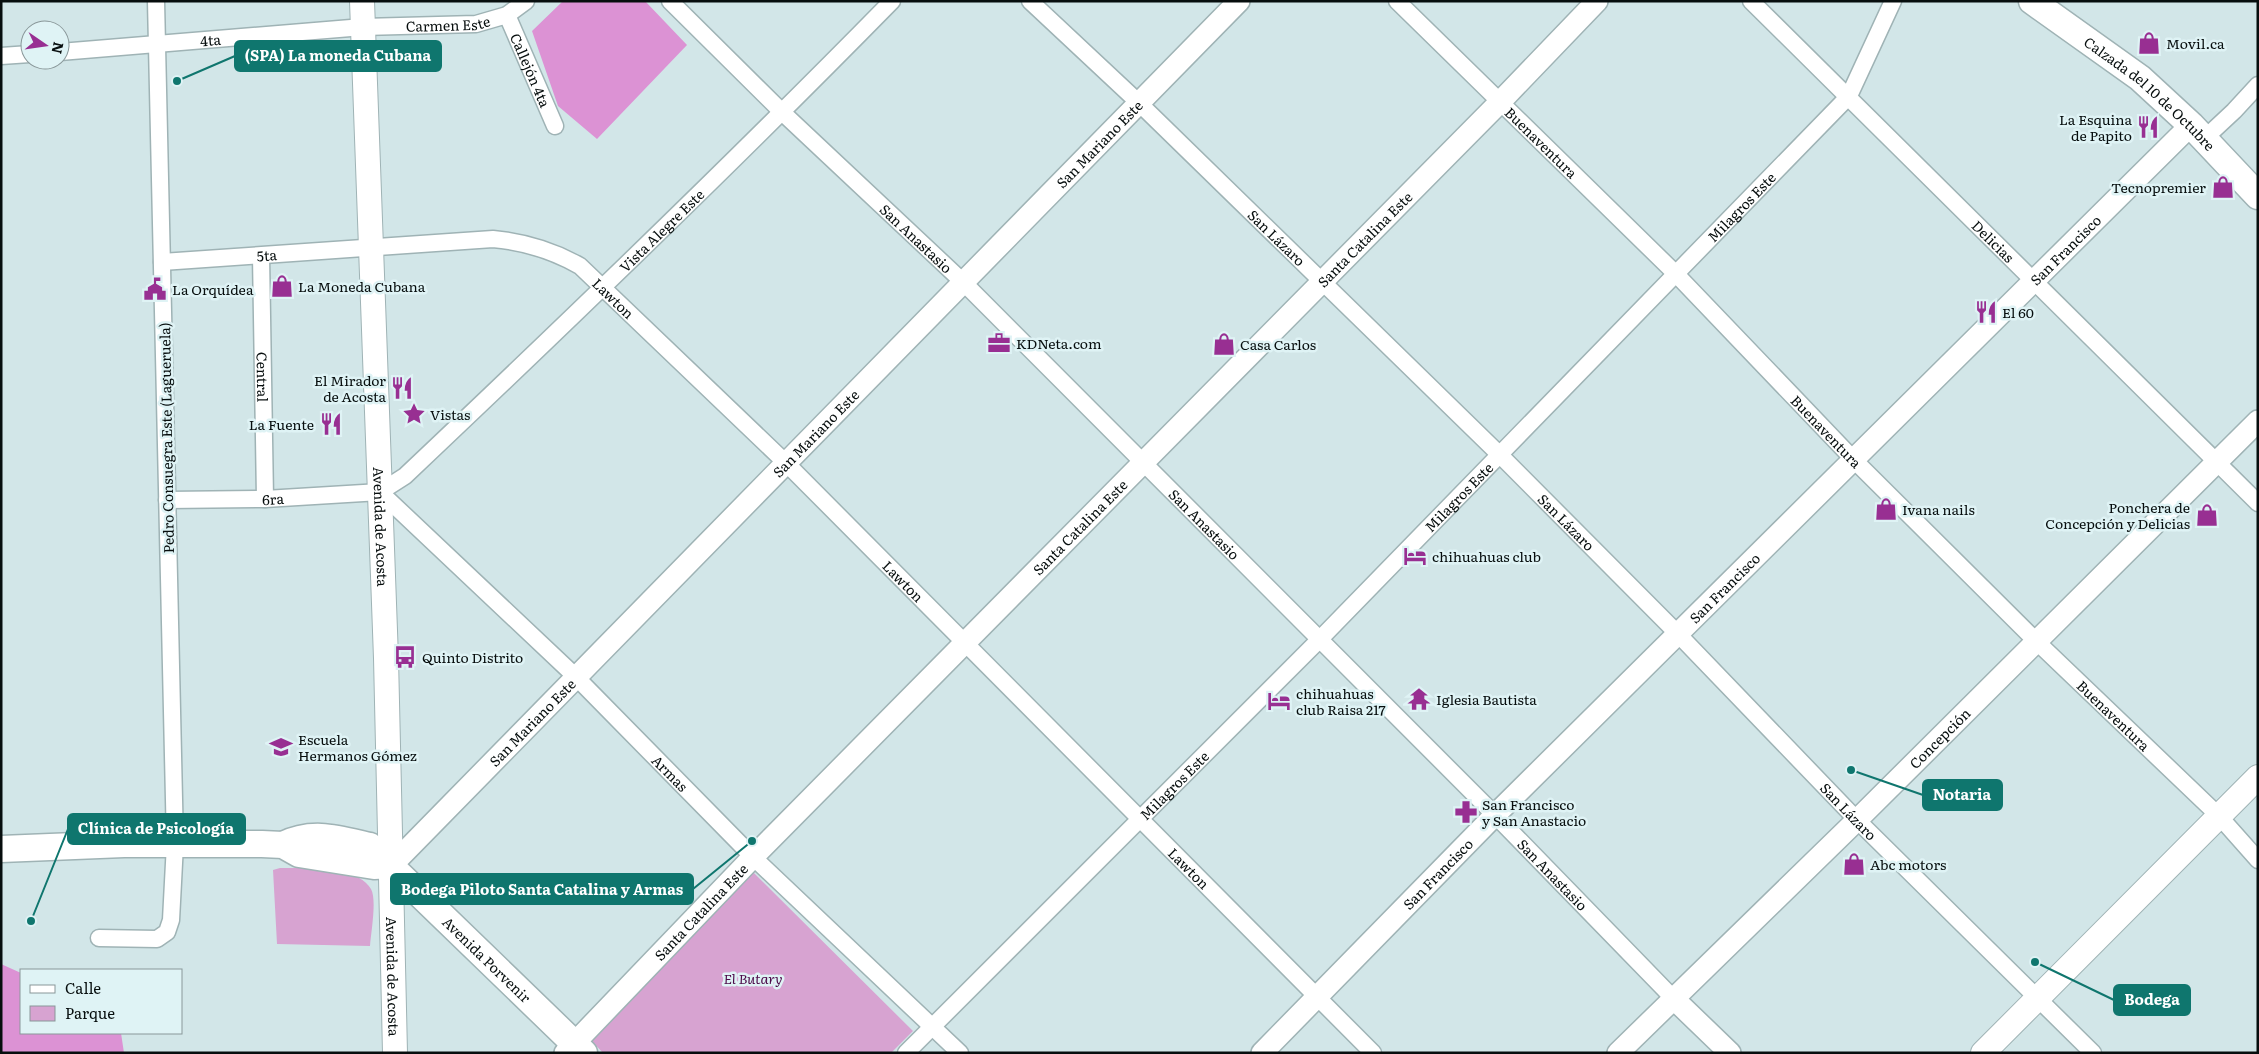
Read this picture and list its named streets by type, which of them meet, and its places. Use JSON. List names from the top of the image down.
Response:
{
  "streets": {
    "main road": ["Calzada del 10 de Octubre", "Avenida de Acosta", "Avenida Porvenir"],
    "street": [
      "Carmen Este",
      "4ta",
      "Callejón 4ta",
      "San Mariano Este",
      "Buenaventura",
      "Milagros Este",
      "Vista Alegre Este",
      "San Anastasio",
      "San Lázaro",
      "Santa Catalina Este",
      "Delicias",
      "San Francisco",
      "5ta",
      "Lawton",
      "Central",
      "Pedro Consuegra Este (Lagueruela)",
      "6ra",
      "Concepción",
      "Armas"
    ]
  },
  "crossings": [
    ["Carmen Este", "4ta"],
    ["Carmen Este", "Callejón 4ta"],
    ["Carmen Este", "Avenida de Acosta"],
    ["4ta", "Pedro Consuegra Este (Lagueruela)"],
    ["4ta", "Avenida de Acosta"],
    ["Calzada del 10 de Octubre", "San Francisco"],
    ["San Mariano Este", "San Anastasio"],
    ["San Mariano Este", "San Lázaro"],
    ["San Mariano Este", "Lawton"],
    ["San Mariano Este", "Avenida de Acosta"],
    ["San Mariano Este", "Armas"],
    ["San Mariano Este", "Avenida Porvenir"],
    ["Buenaventura", "Milagros Este"],
    ["Buenaventura", "Santa Catalina Este"],
    ["Buenaventura", "San Francisco"],
    ["Buenaventura", "Concepción"],
    ["Milagros Este", "San Anastasio"],
    ["Milagros Este", "San Lázaro"],
    ["Milagros Este", "Delicias"],
    ["Milagros Este", "Lawton"],
    ["Milagros Este", "Armas"],
    ["Vista Alegre Este", "San Anastasio"],
    ["Vista Alegre Este", "Lawton"],
    ["Vista Alegre Este", "6ra"],
    ["Vista Alegre Este", "Avenida de Acosta"],
    ["Vista Alegre Este", "Armas"],
    ["San Anastasio", "Santa Catalina Este"],
    ["San Anastasio", "San Francisco"],
    ["San Anastasio", "Concepción"],
    ["San Lázaro", "Santa Catalina Este"],
    ["San Lázaro", "San Francisco"],
    ["San Lázaro", "Concepción"],
    ["Santa Catalina Este", "Lawton"],
    ["Santa Catalina Este", "Armas"],
    ["Santa Catalina Este", "Avenida Porvenir"],
    ["Delicias", "San Francisco"],
    ["Delicias", "Concepción"],
    ["San Francisco", "Lawton"],
    ["5ta", "Lawton"],
    ["5ta", "Central"],
    ["5ta", "Pedro Consuegra Este (Lagueruela)"],
    ["5ta", "Avenida de Acosta"],
    ["Lawton", "Avenida de Acosta"],
    ["Central", "6ra"],
    ["Pedro Consuegra Este (Lagueruela)", "6ra"],
    ["Pedro Consuegra Este (Lagueruela)", "Avenida Porvenir"],
    ["6ra", "Avenida de Acosta"],
    ["6ra", "Armas"],
    ["Avenida de Acosta", "Armas"],
    ["Avenida de Acosta", "Avenida Porvenir"]
  ],
  "parks": ["El Butary"],
  "places": {
    "shop": [
      "Movil.ca",
      "Tecnopremier",
      "La Moneda Cubana",
      "Casa Carlos",
      "Ivana nails",
      "Ponchera de Concepción y Delicias",
      "Abc motors"
    ],
    "other": [
      "(SPA) La moneda Cubana",
      "Notaria",
      "Bodega Piloto Santa Catalina y Armas",
      "Clínica de Psicología",
      "Bodega"
    ],
    "restaurant": [
      "La Esquina de Papito",
      "El 60",
      "El Mirador de Acosta",
      "La Fuente"
    ],
    "public building": ["La Orquídea"],
    "office": ["KDNeta.com"],
    "place": ["Vistas"],
    "hotel": ["chihuahuas club", "chihuahuas club Raisa 217"],
    "bus stop": ["Quinto Distrito"],
    "temple": ["Iglesia Bautista"],
    "school or university": ["Escuela Hermanos Gómez"],
    "pharmacy": ["San Francisco y San Anastacio"]
  },
  "legend": ["Calle", "Parque"],
  "north": "right"
}
